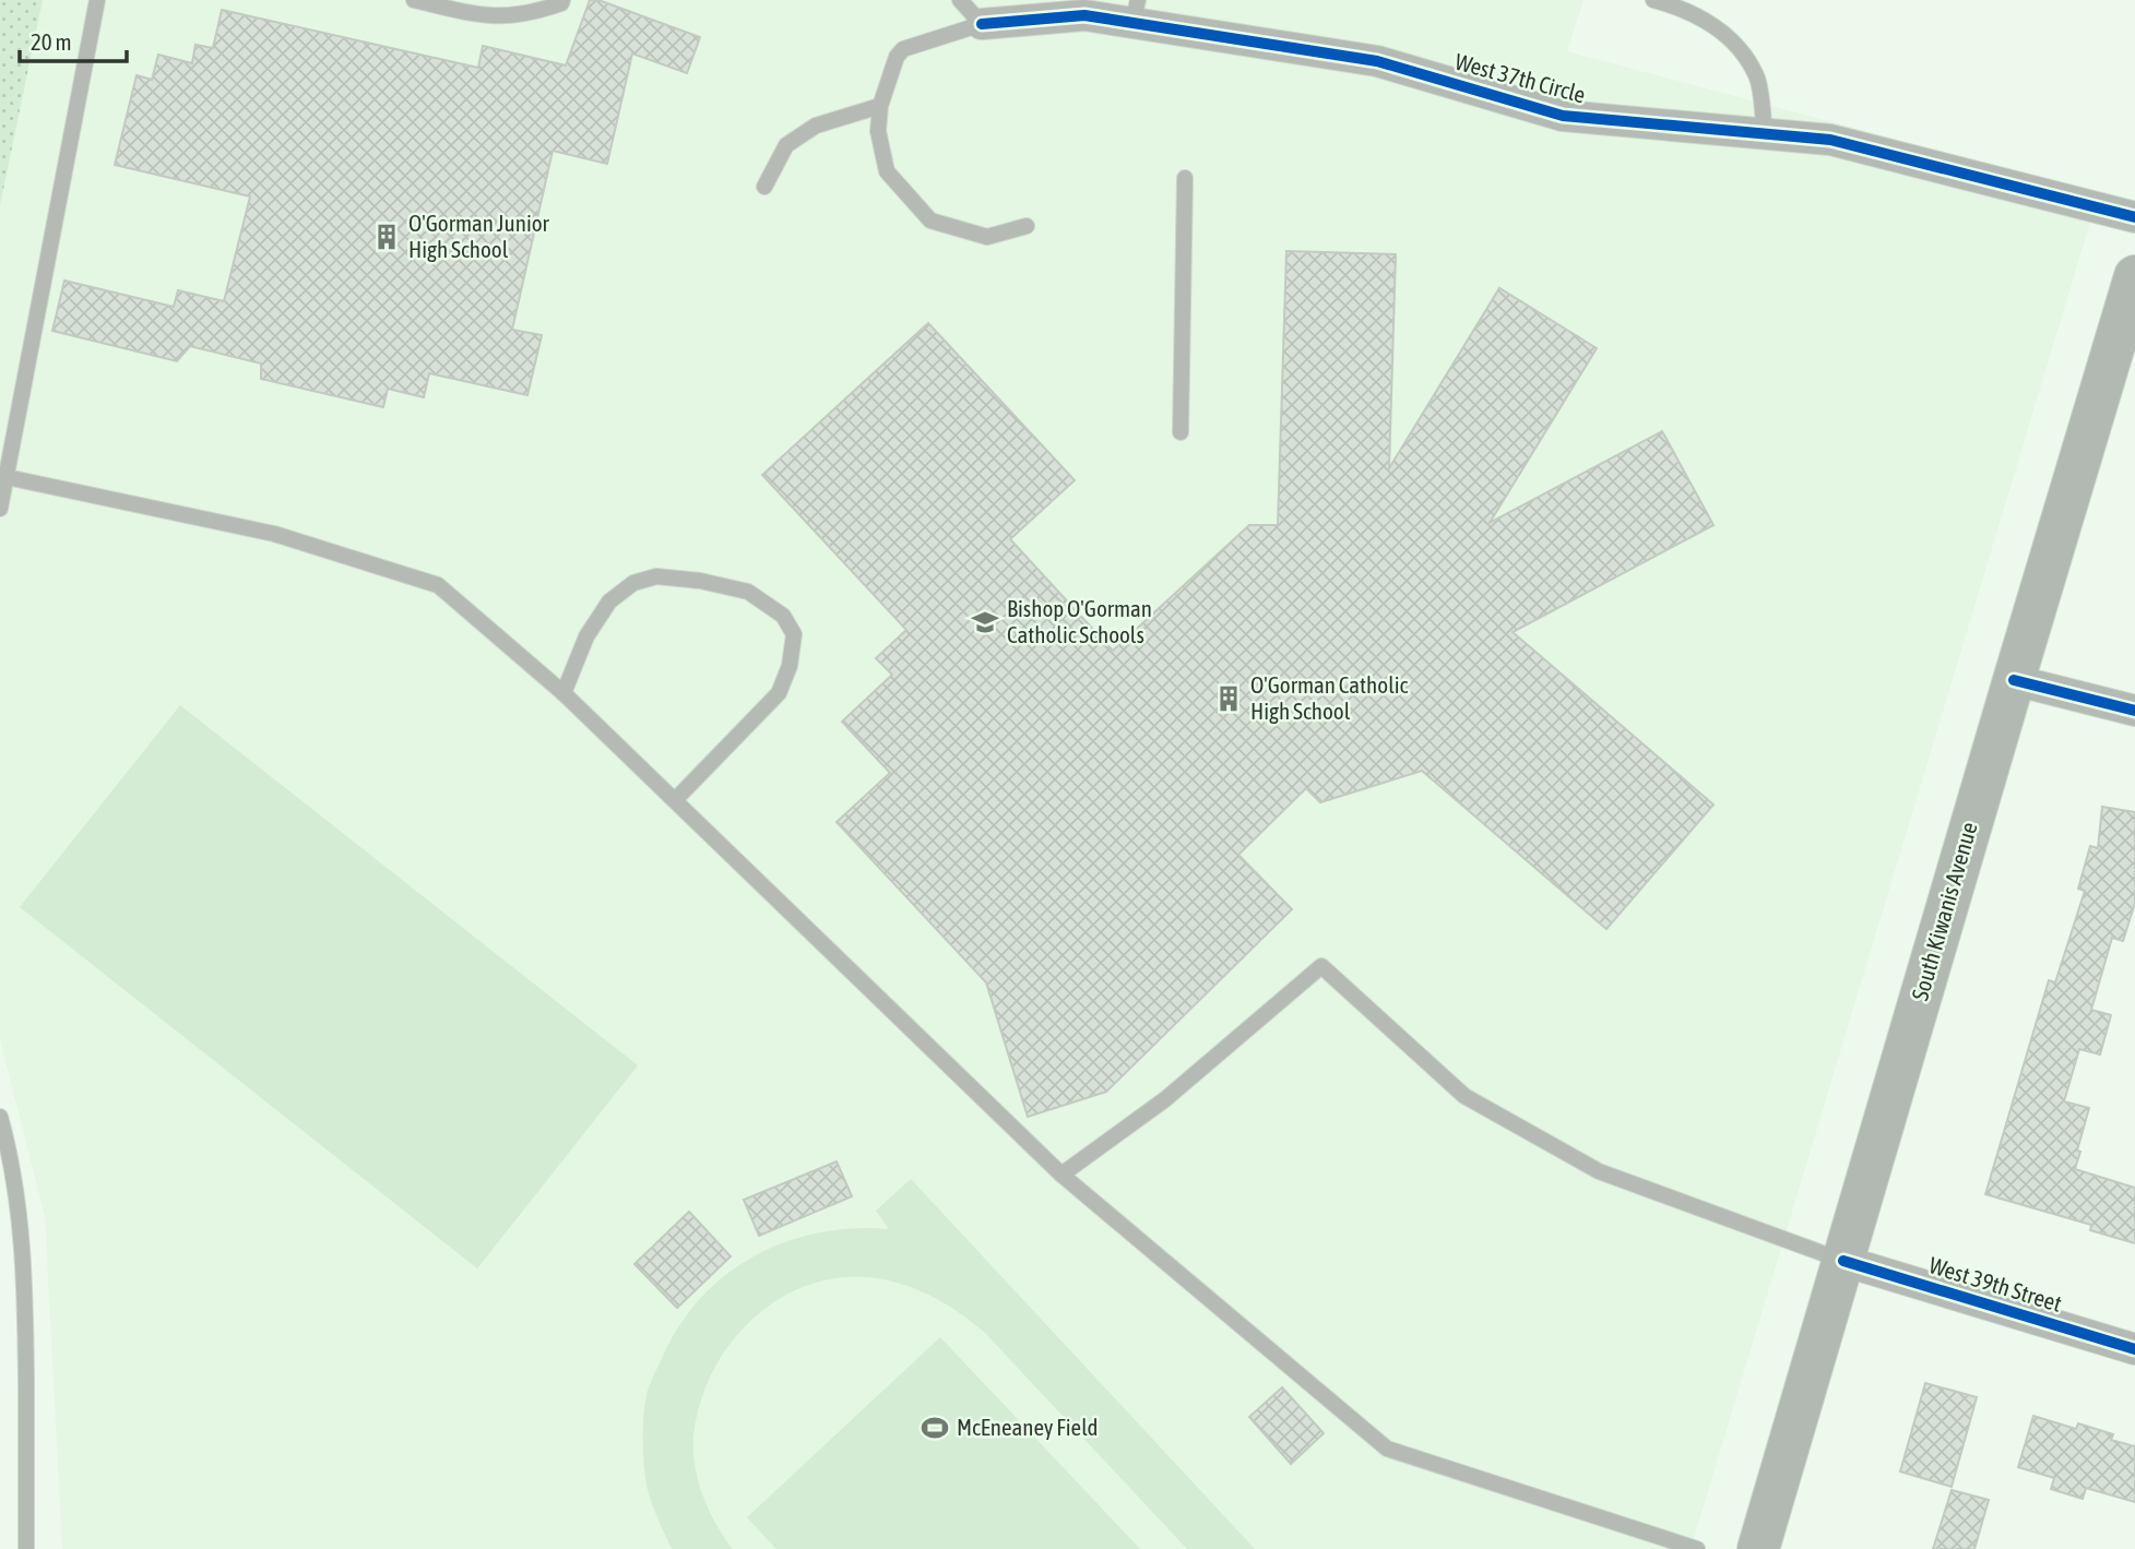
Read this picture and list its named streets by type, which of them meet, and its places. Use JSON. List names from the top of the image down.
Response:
{
  "streets": {
    "main road": ["South Kiwanis Avenue"],
    "street": ["West 37th Circle", "West 39th Street"]
  },
  "crossings": [
    ["South Kiwanis Avenue", "West 39th Street"]
  ],
  "places": {
    "building": ["O'Gorman Junior High School", "O'Gorman Catholic High School"],
    "school or university": ["Bishop O'Gorman Catholic Schools"],
    "sports": ["McEneaney Field"]
  },
  "scale_bar": "20 m"
}
